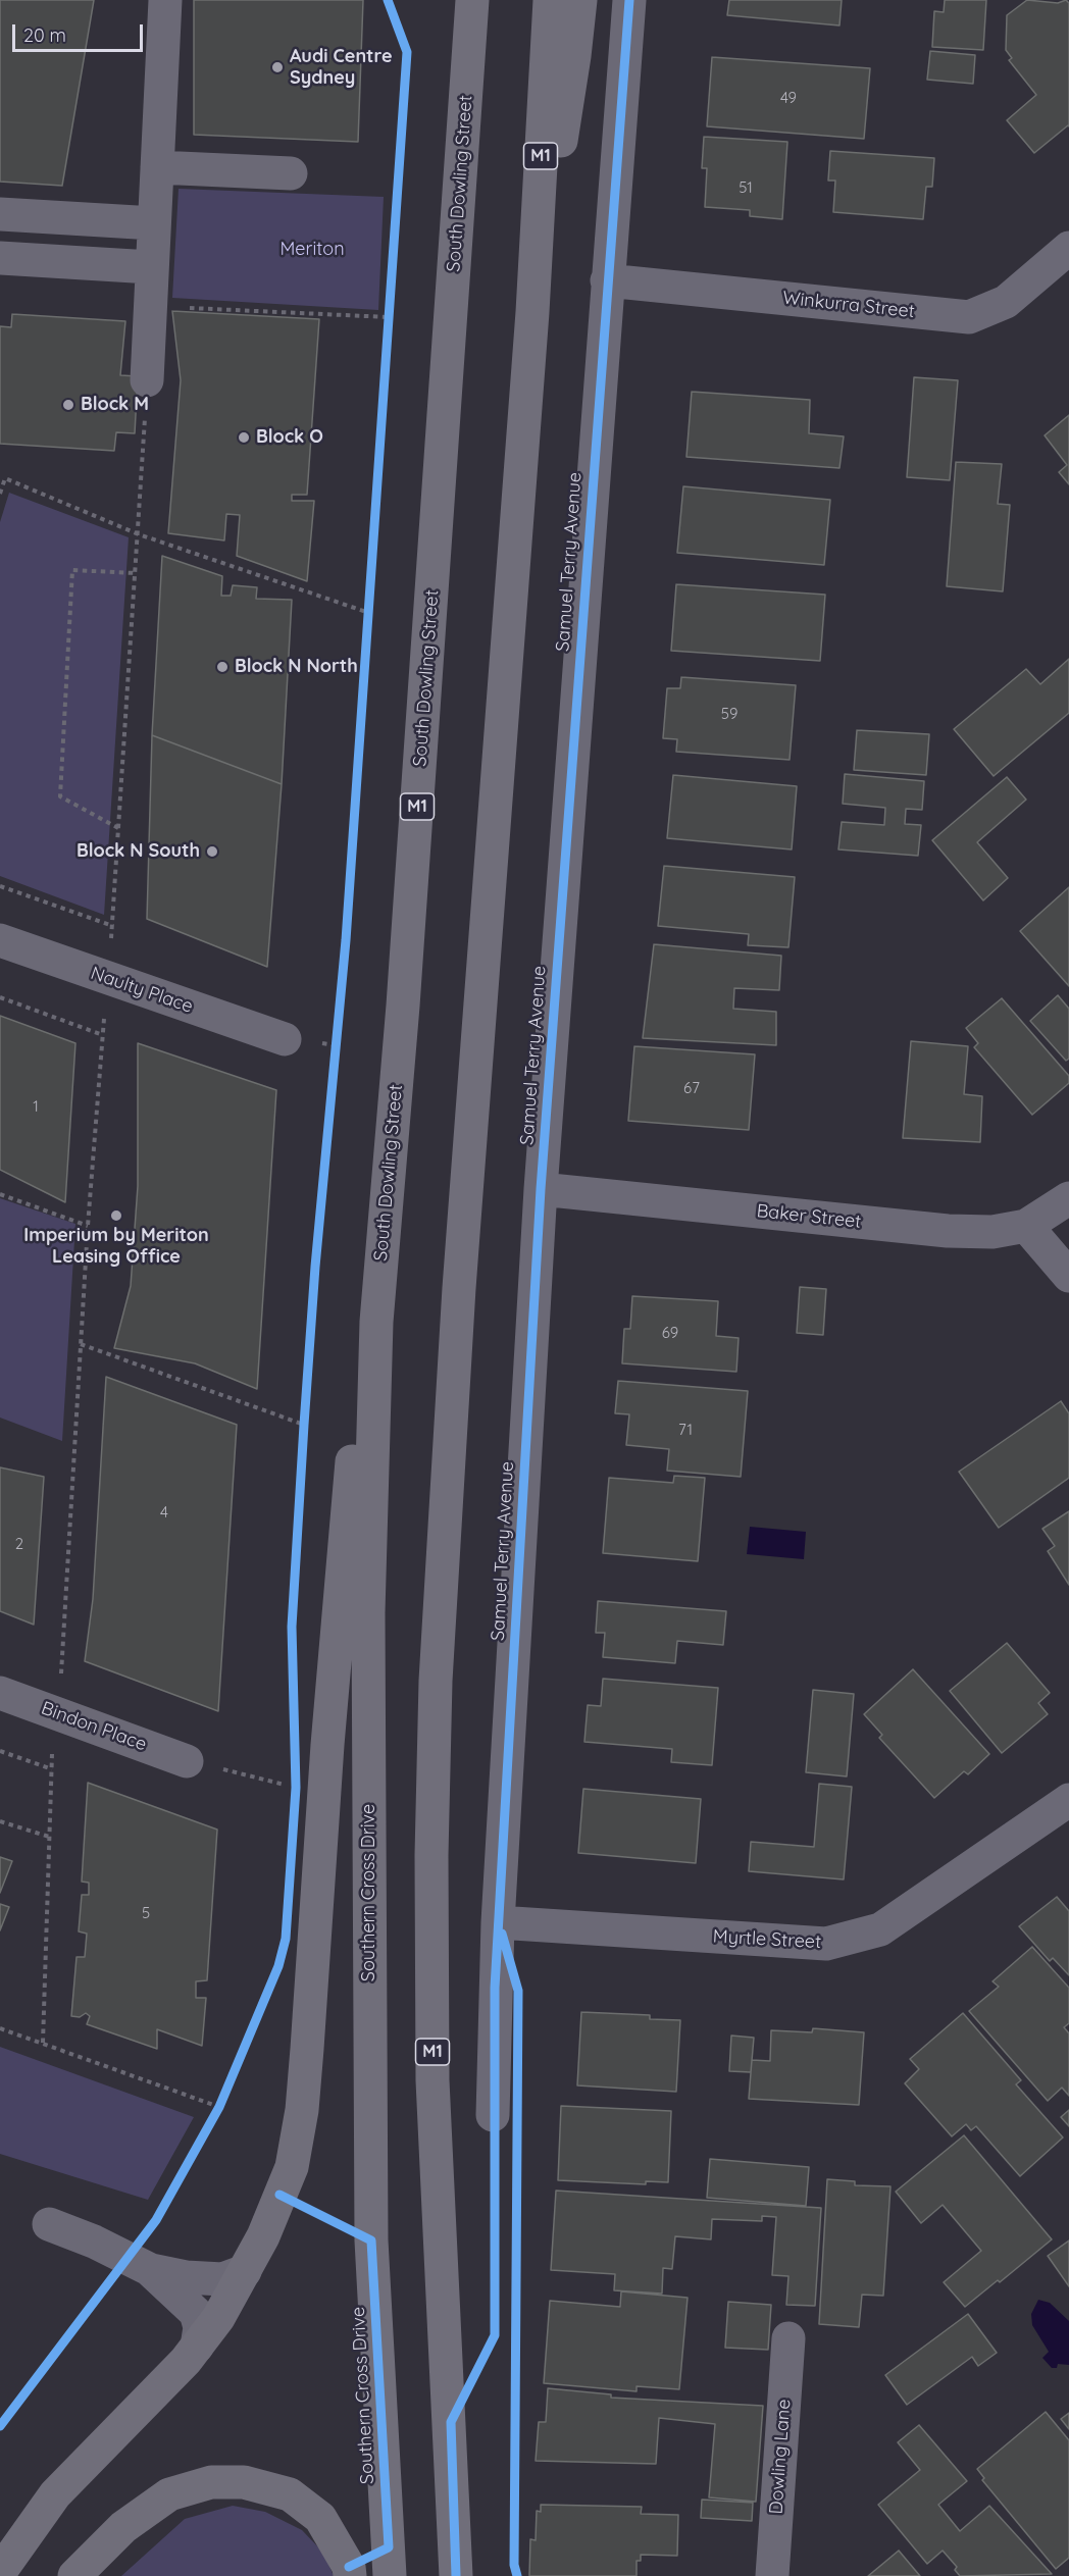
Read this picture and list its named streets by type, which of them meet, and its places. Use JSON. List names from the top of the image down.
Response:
{
  "streets": {
    "highway": ["M1", "South Dowling Street", "Southern Cross Drive"],
    "street": [
      "Winkurra Street",
      "Samuel Terry Avenue",
      "Naulty Place",
      "Baker Street",
      "Bindon Place",
      "Myrtle Street",
      "Dowling Lane"
    ]
  },
  "crossings": [
    ["South Dowling Street", "Southern Cross Drive"],
    ["Winkurra Street", "Samuel Terry Avenue"],
    ["Samuel Terry Avenue", "Baker Street"],
    ["Samuel Terry Avenue", "Myrtle Street"]
  ],
  "parks": ["Meriton"],
  "places": [
    "Audi Centre Sydney",
    "Block M",
    "Block O",
    "Block N North",
    "Block N South",
    "Imperium by Meriton Leasing Office"
  ],
  "house_numbers": [
    "49",
    "51",
    "59",
    "67",
    "1",
    "69",
    "71",
    "4",
    "2",
    "5"
  ],
  "scale_bar": "20 m"
}
